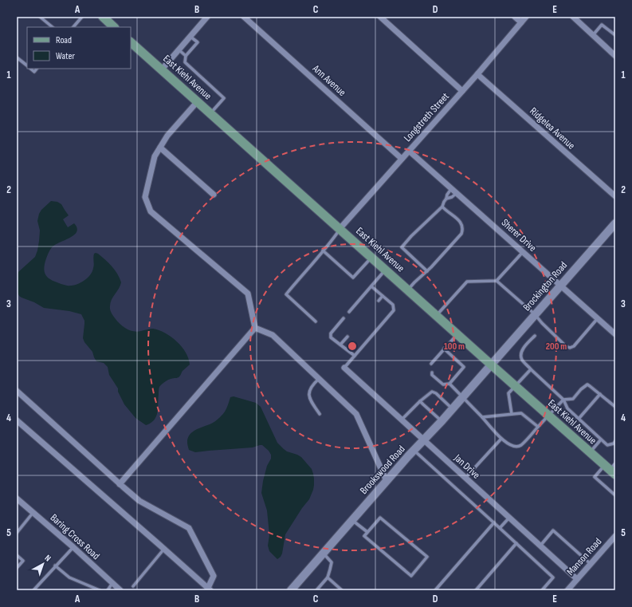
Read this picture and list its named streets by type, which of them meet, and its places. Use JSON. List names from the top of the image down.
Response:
{
  "streets": {
    "main road": ["East Kiehl Avenue", "Brockington Road", "Brookswood Road"],
    "street": [
      "Ann Avenue",
      "Longstreth Street",
      "Ridgelea Avenue",
      "Sherer Drive",
      "Jan Drive",
      "Baring Cross Road",
      "Manson Road"
    ]
  },
  "crossings": [
    ["East Kiehl Avenue", "Longstreth Street"],
    ["East Kiehl Avenue", "Brockington Road"],
    ["East Kiehl Avenue", "Brookswood Road"],
    ["Ann Avenue", "Longstreth Street"],
    ["Longstreth Street", "Ridgelea Avenue"],
    ["Longstreth Street", "Sherer Drive"],
    ["Sherer Drive", "Brockington Road"],
    ["Brockington Road", "Brookswood Road"],
    ["Jan Drive", "Brookswood Road"],
    ["Jan Drive", "Manson Road"]
  ],
  "legend": ["Road", "Water"],
  "north": "top right",
  "grid": {
    "columns": [
      "A",
      "B",
      "C",
      "D",
      "E"
    ],
    "rows": [
      "1",
      "2",
      "3",
      "4",
      "5"
    ]
  },
  "rings": ["100 m", "200 m"]
}
